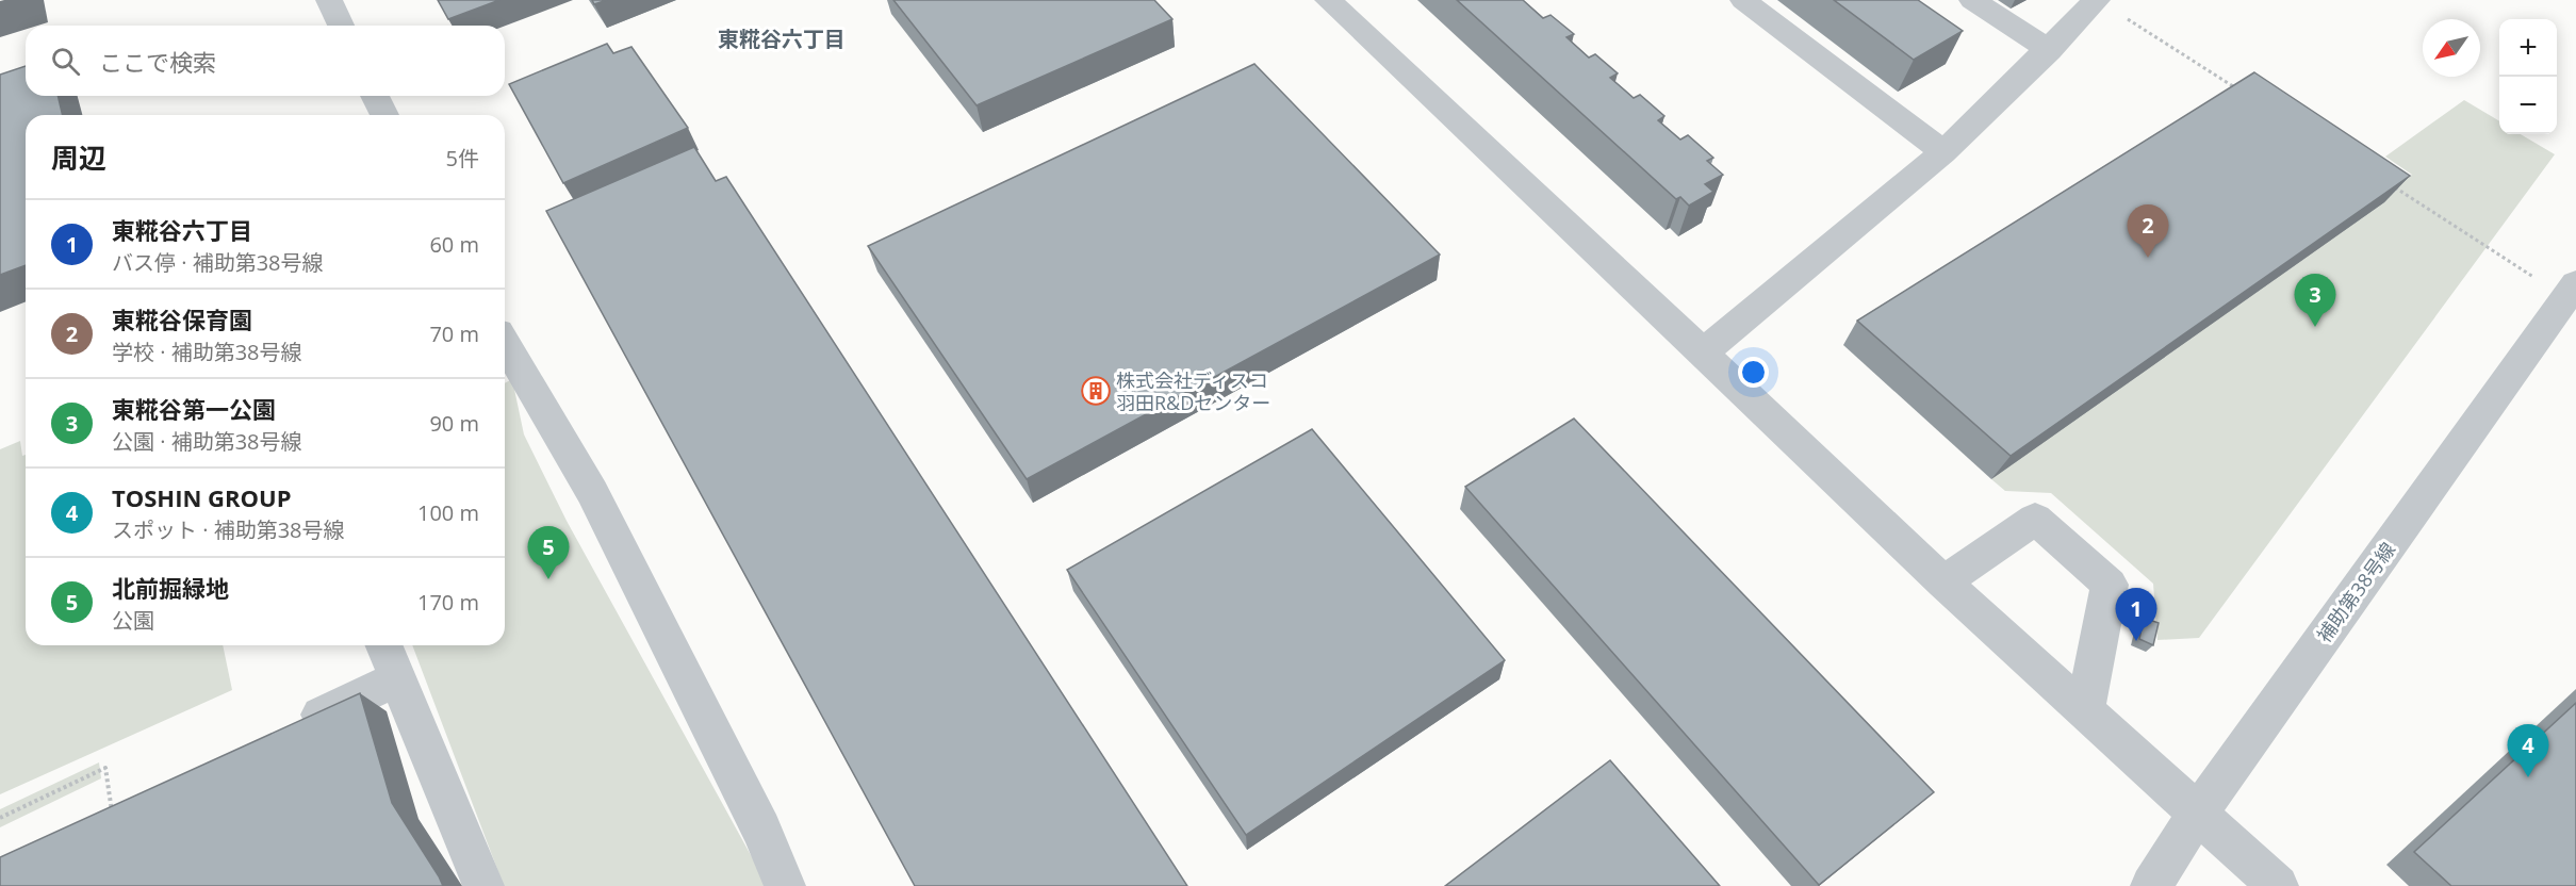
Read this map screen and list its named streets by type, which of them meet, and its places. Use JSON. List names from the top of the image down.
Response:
{
  "streets": {
    "street": ["補助第38号線"]
  },
  "districts": ["東糀谷六丁目"],
  "places": {
    "building": ["株式会社ディスコ 羽田R&Dセンター"]
  },
  "north": "bottom left",
  "page": {
    "map_buttons": ["+", "−"],
    "search": "ここで検索",
    "heading": ["周辺", "5件"],
    "list": [
      {
        "mark": "1",
        "name": "東糀谷六丁目",
        "note": "バス停 · 補助第38号線",
        "value": "60 m"
      },
      {
        "mark": "2",
        "name": "東糀谷保育園",
        "note": "学校 · 補助第38号線",
        "value": "70 m"
      },
      {
        "mark": "3",
        "name": "東糀谷第一公園",
        "note": "公園 · 補助第38号線",
        "value": "90 m"
      },
      {
        "mark": "4",
        "name": "TOSHIN GROUP",
        "note": "スポット · 補助第38号線",
        "value": "100 m"
      },
      {
        "mark": "5",
        "name": "北前掘緑地",
        "note": "公園",
        "value": "170 m"
      }
    ],
    "pins": [
      "2",
      "3",
      "5",
      "1",
      "4"
    ]
  }
}
